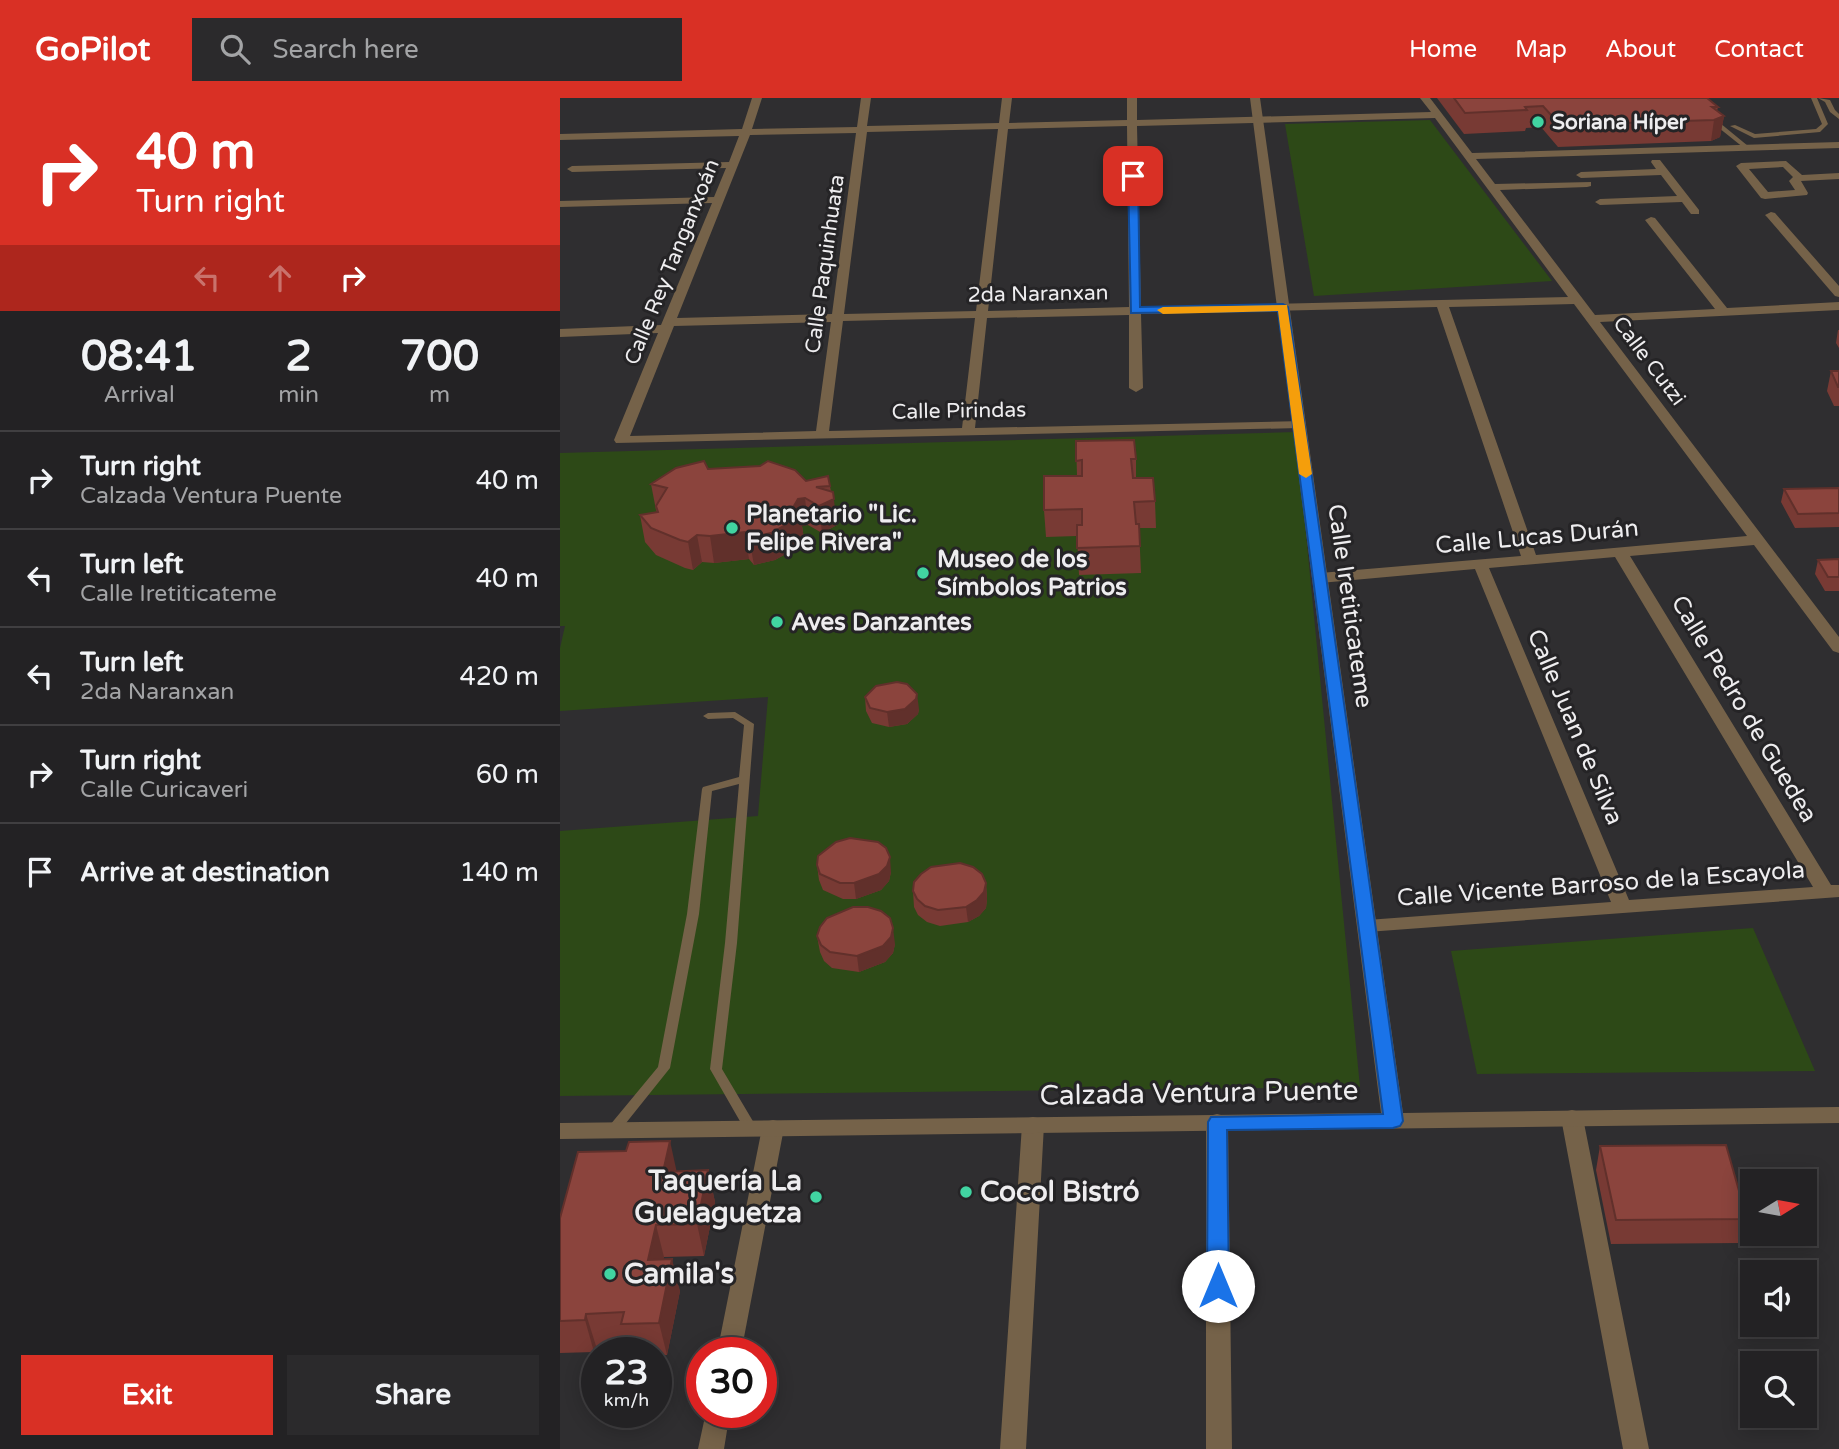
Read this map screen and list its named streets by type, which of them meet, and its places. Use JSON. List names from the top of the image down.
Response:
{
  "streets": {
    "street": [
      "Calle Rey Tanganxoán",
      "Calle Paquinhuata",
      "2da Naranxan",
      "Calle Cutzi",
      "Calle Pirindas",
      "Calle Lucas Durán",
      "Calle Iretiticateme",
      "Calle Pedro de Guedea",
      "Calle Juan de Silva",
      "Calle Vicente Barroso de la Escayola",
      "Calzada Ventura Puente"
    ]
  },
  "crossings": [
    ["Calle Rey Tanganxoán", "2da Naranxan"],
    ["Calle Rey Tanganxoán", "Calle Pirindas"],
    ["Calle Paquinhuata", "2da Naranxan"],
    ["Calle Paquinhuata", "Calle Pirindas"],
    ["2da Naranxan", "Calle Cutzi"],
    ["2da Naranxan", "Calle Iretiticateme"],
    ["Calle Cutzi", "Calle Lucas Durán"],
    ["Calle Pirindas", "Calle Iretiticateme"],
    ["Calle Lucas Durán", "Calle Iretiticateme"],
    ["Calle Lucas Durán", "Calle Pedro de Guedea"],
    ["Calle Lucas Durán", "Calle Juan de Silva"],
    ["Calle Iretiticateme", "Calle Vicente Barroso de la Escayola"],
    ["Calle Iretiticateme", "Calzada Ventura Puente"],
    ["Calle Pedro de Guedea", "Calle Vicente Barroso de la Escayola"],
    ["Calle Juan de Silva", "Calle Vicente Barroso de la Escayola"]
  ],
  "places": [
    "Soriana Híper",
    "Planetario \"Lic. Felipe Rivera\"",
    "Museo de los Símbolos Patrios",
    "Aves Danzantes",
    "Cocol Bistró",
    "Taquería La Guelaguetza",
    "Camila's"
  ],
  "north": "right",
  "page": {
    "header": "GoPilot",
    "search": "Search here",
    "nav": [
      "Home",
      "Map",
      "About",
      "Contact"
    ],
    "turn": ["40 m", "Turn right"],
    "eta": [
      "08:41",
      "Arrival",
      "2",
      "min",
      "700",
      "m"
    ],
    "list": [
      {
        "name": "Turn right",
        "note": "Calzada Ventura Puente",
        "value": "40 m"
      },
      {
        "name": "Turn left",
        "note": "Calle Iretiticateme",
        "value": "40 m"
      },
      {
        "name": "Turn left",
        "note": "2da Naranxan",
        "value": "420 m"
      },
      {
        "name": "Turn right",
        "note": "Calle Curicaveri",
        "value": "60 m"
      },
      {
        "name": "Arrive at destination",
        "value": "140 m"
      }
    ],
    "speed": "23 km/h",
    "limit": "30",
    "buttons": ["Exit", "Share"]
  }
}
